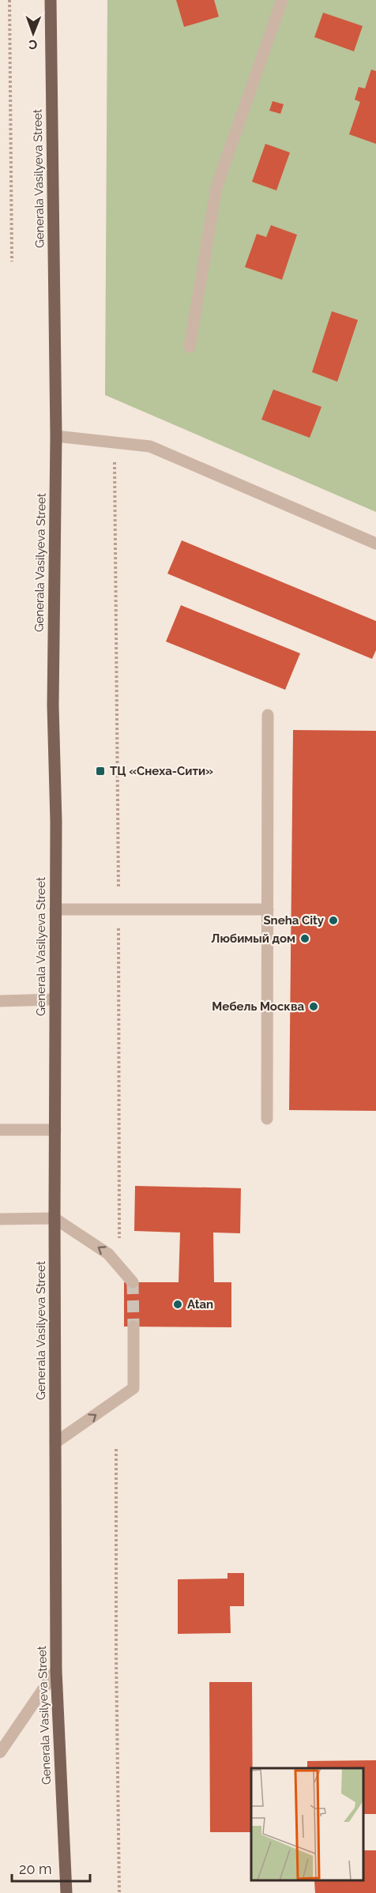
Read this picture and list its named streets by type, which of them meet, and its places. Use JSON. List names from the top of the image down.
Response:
{
  "streets": {
    "main road": ["Generala Vasilyeva Street"]
  },
  "places": {
    "transit": ["ТЦ «Снеха-Сити»"],
    "other": [
      "Sneha City",
      "Любимый дом",
      "Мебель Москва",
      "Atan"
    ]
  },
  "scale_bar": "20 m",
  "north": "bottom"
}
